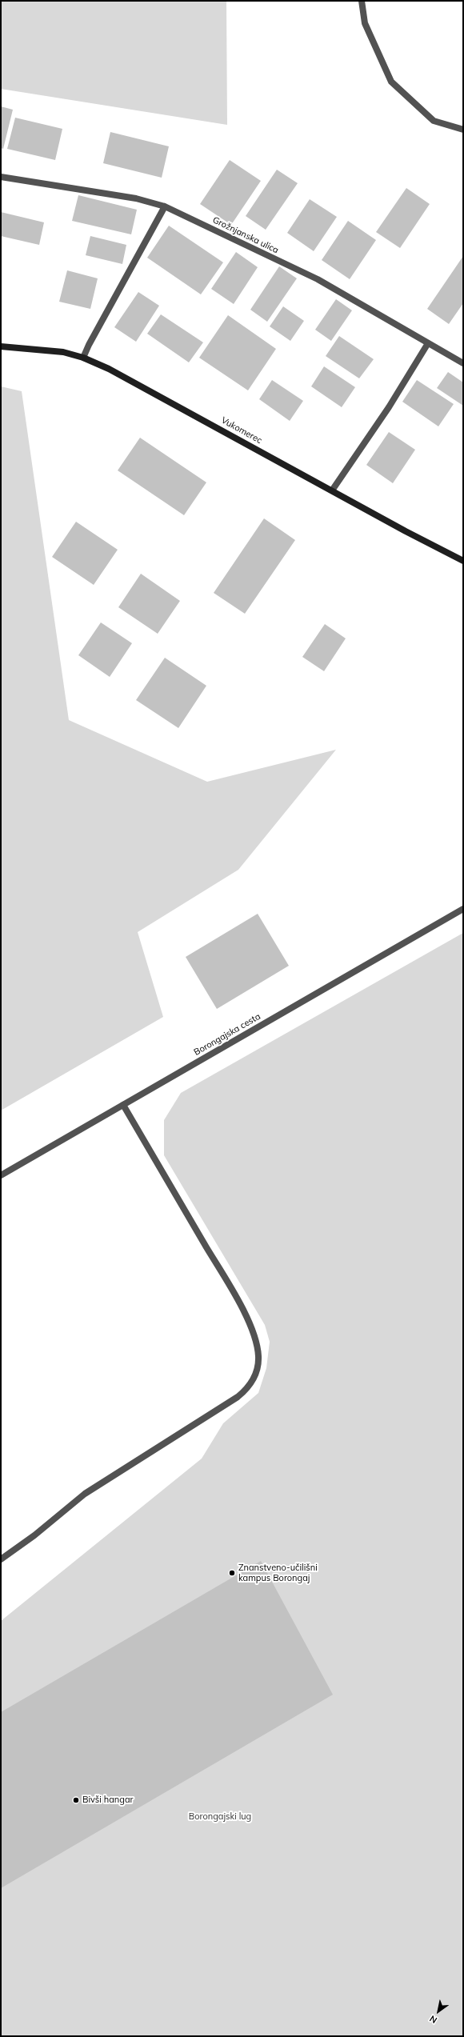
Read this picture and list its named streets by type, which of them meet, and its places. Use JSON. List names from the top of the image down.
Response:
{
  "streets": {
    "street": ["Grožnjanska ulica", "Vukomerec", "Borongajska cesta"]
  },
  "parks": ["Borongajski lug"],
  "places": ["Znanstveno-učilišni kampus Borongaj", "Bivši hangar"],
  "north": "bottom left"
}
